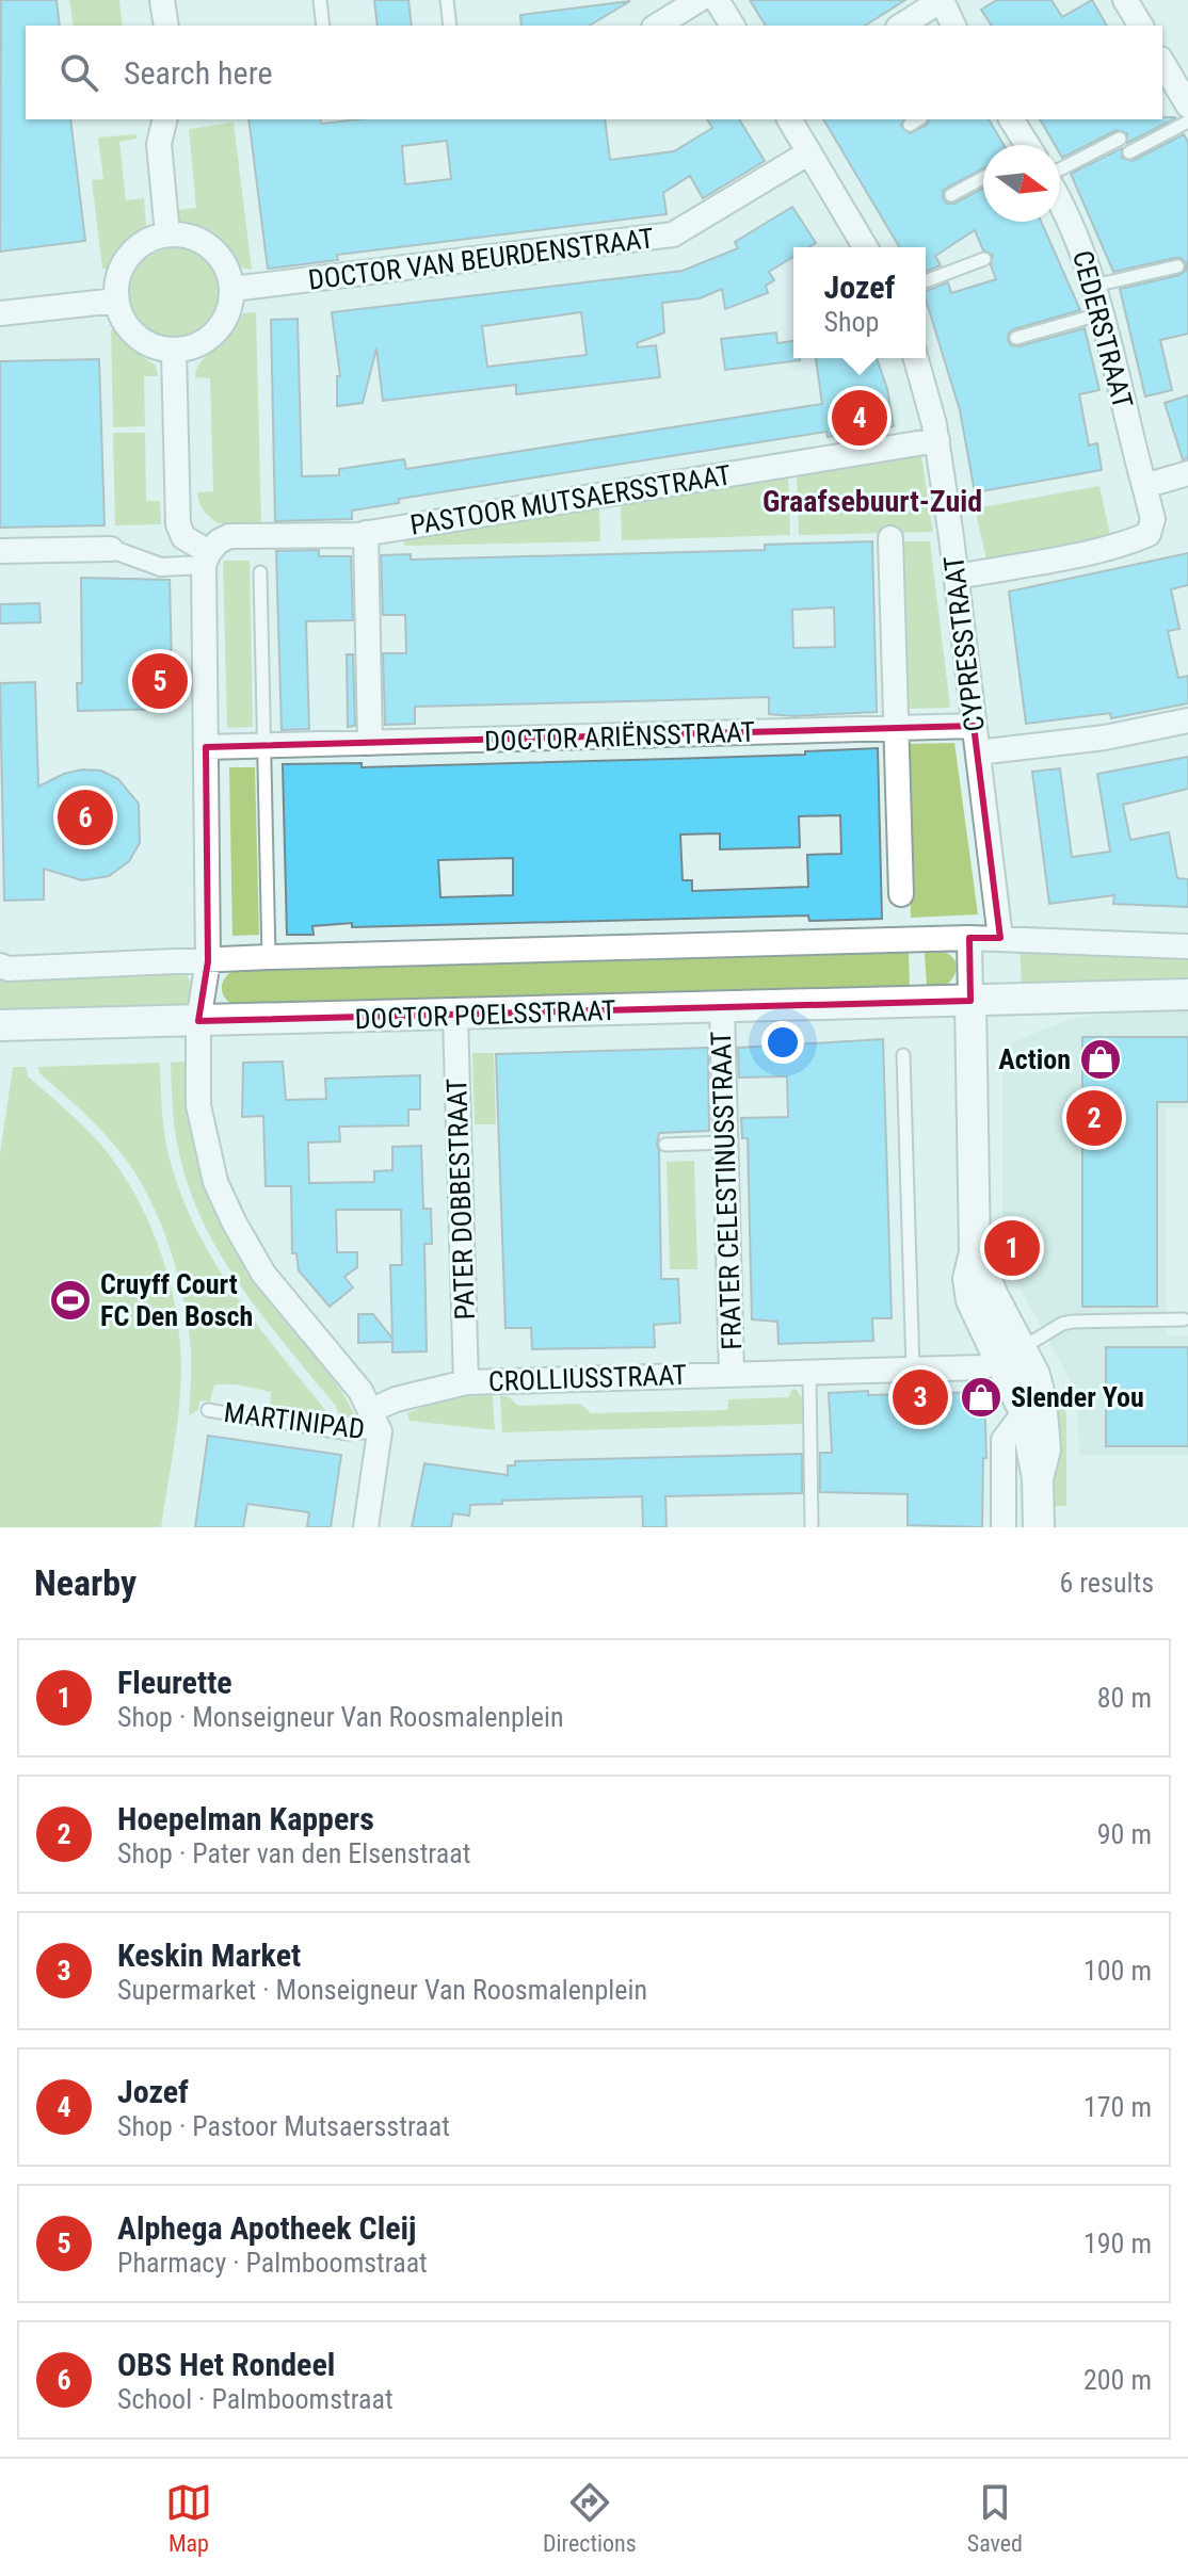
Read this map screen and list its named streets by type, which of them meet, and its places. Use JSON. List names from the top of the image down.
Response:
{
  "streets": {
    "street": [
      "DOCTOR VAN BEURDENSTRAAT",
      "CEDERSTRAAT",
      "PASTOOR MUTSAERSSTRAAT",
      "CYPRESSTRAAT",
      "DOCTOR ARIËNSSTRAAT",
      "DOCTOR POELSSTRAAT",
      "FRATER CELESTINUSSTRAAT",
      "PATER DOBBESTRAAT",
      "CROLLIUSSTRAAT"
    ],
    "lane": ["MARTINIPAD"]
  },
  "crossings": [
    ["CEDERSTRAAT", "CYPRESSTRAAT"],
    ["PASTOOR MUTSAERSSTRAAT", "CYPRESSTRAAT"],
    ["CYPRESSTRAAT", "DOCTOR ARIËNSSTRAAT"],
    ["DOCTOR POELSSTRAAT", "FRATER CELESTINUSSTRAAT"],
    ["DOCTOR POELSSTRAAT", "PATER DOBBESTRAAT"],
    ["FRATER CELESTINUSSTRAAT", "CROLLIUSSTRAAT"],
    ["PATER DOBBESTRAAT", "CROLLIUSSTRAAT"],
    ["CROLLIUSSTRAAT", "MARTINIPAD"]
  ],
  "districts": ["Graafsebuurt-Zuid"],
  "places": {
    "shop": ["Action", "Slender You"],
    "sports": ["Cruyff Court FC Den Bosch"]
  },
  "north": "right",
  "page": {
    "search": "Search here",
    "popup": ["Jozef", "Shop"],
    "pins": [
      "4",
      "5",
      "6",
      "2",
      "1",
      "3"
    ],
    "heading": ["Nearby", "6 results"],
    "list": [
      {
        "mark": "1",
        "name": "Fleurette",
        "note": "Shop · Monseigneur Van Roosmalenplein",
        "value": "80 m"
      },
      {
        "mark": "2",
        "name": "Hoepelman Kappers",
        "note": "Shop · Pater van den Elsenstraat",
        "value": "90 m"
      },
      {
        "mark": "3",
        "name": "Keskin Market",
        "note": "Supermarket · Monseigneur Van Roosmalenplein",
        "value": "100 m"
      },
      {
        "mark": "4",
        "name": "Jozef",
        "note": "Shop · Pastoor Mutsaersstraat",
        "value": "170 m"
      },
      {
        "mark": "5",
        "name": "Alphega Apotheek Cleij",
        "note": "Pharmacy · Palmboomstraat",
        "value": "190 m"
      },
      {
        "mark": "6",
        "name": "OBS Het Rondeel",
        "note": "School · Palmboomstraat",
        "value": "200 m"
      }
    ],
    "nav": ["Map", "Directions", "Saved"]
  }
}
